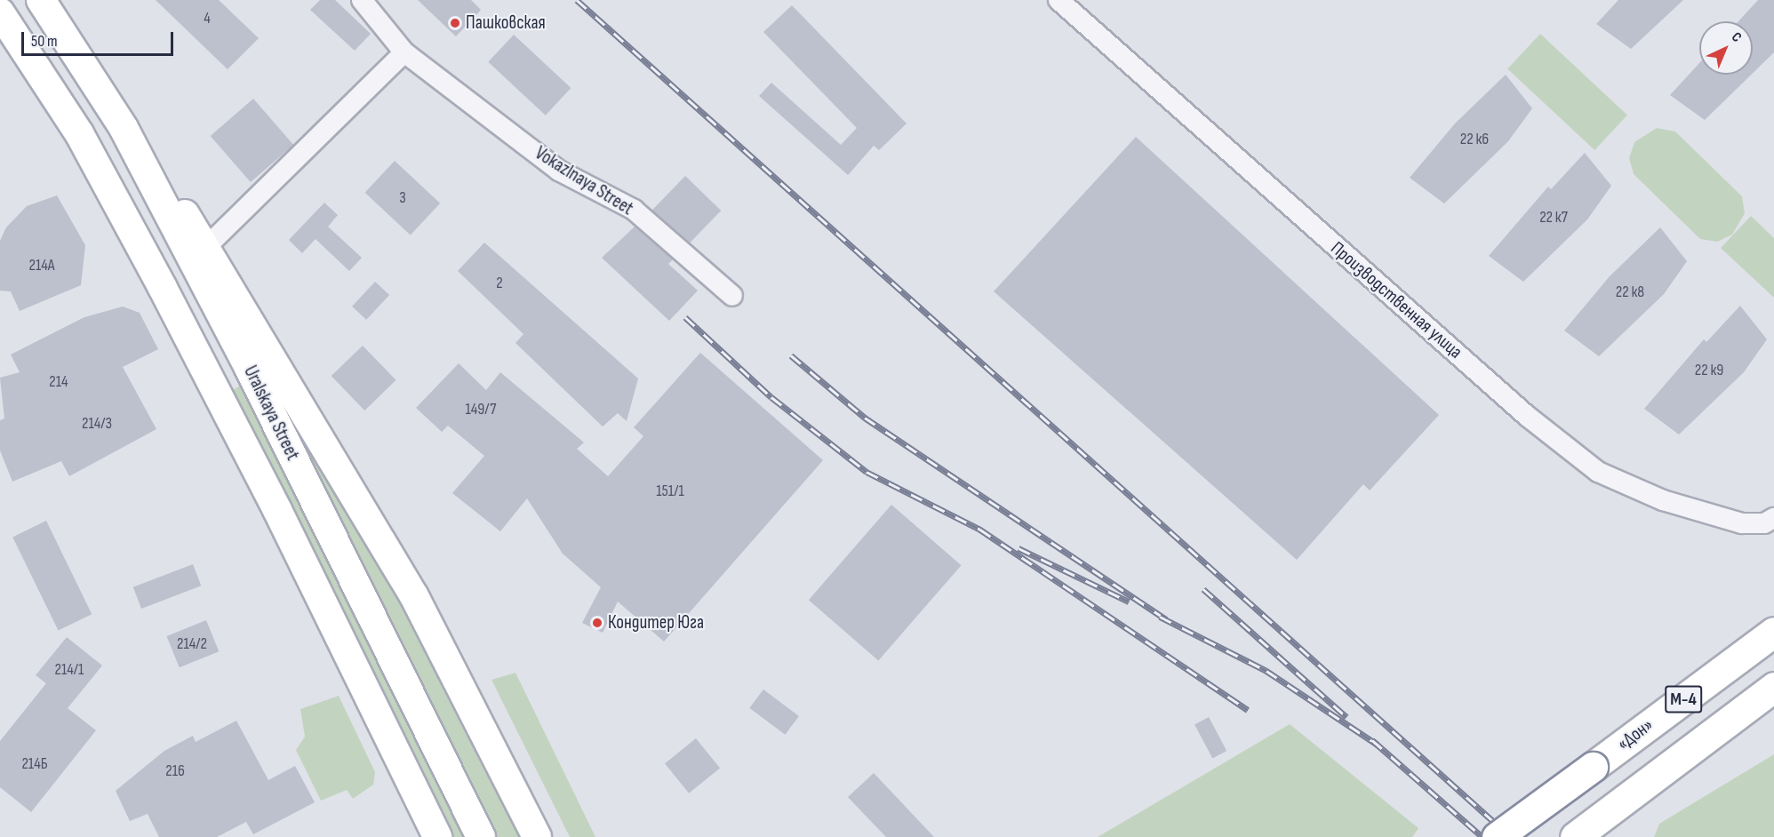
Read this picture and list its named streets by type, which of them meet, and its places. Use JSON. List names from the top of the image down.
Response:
{
  "streets": {
    "highway": ["М-4", "«Дон»"],
    "main road": ["Uralskaya Street"],
    "street": ["Vokazlnaya Street", "Производственная улица"]
  },
  "places": ["Пашковская", "Кондитер Юга"],
  "house_numbers": [
    "4",
    "22 к6",
    "3",
    "22 к7",
    "214А",
    "2",
    "22 к8",
    "22 к9",
    "214",
    "149/7",
    "214/3",
    "151/1",
    "214/2",
    "214/1",
    "214Б",
    "216"
  ],
  "scale_bar": "50 m",
  "north": "top right"
}
